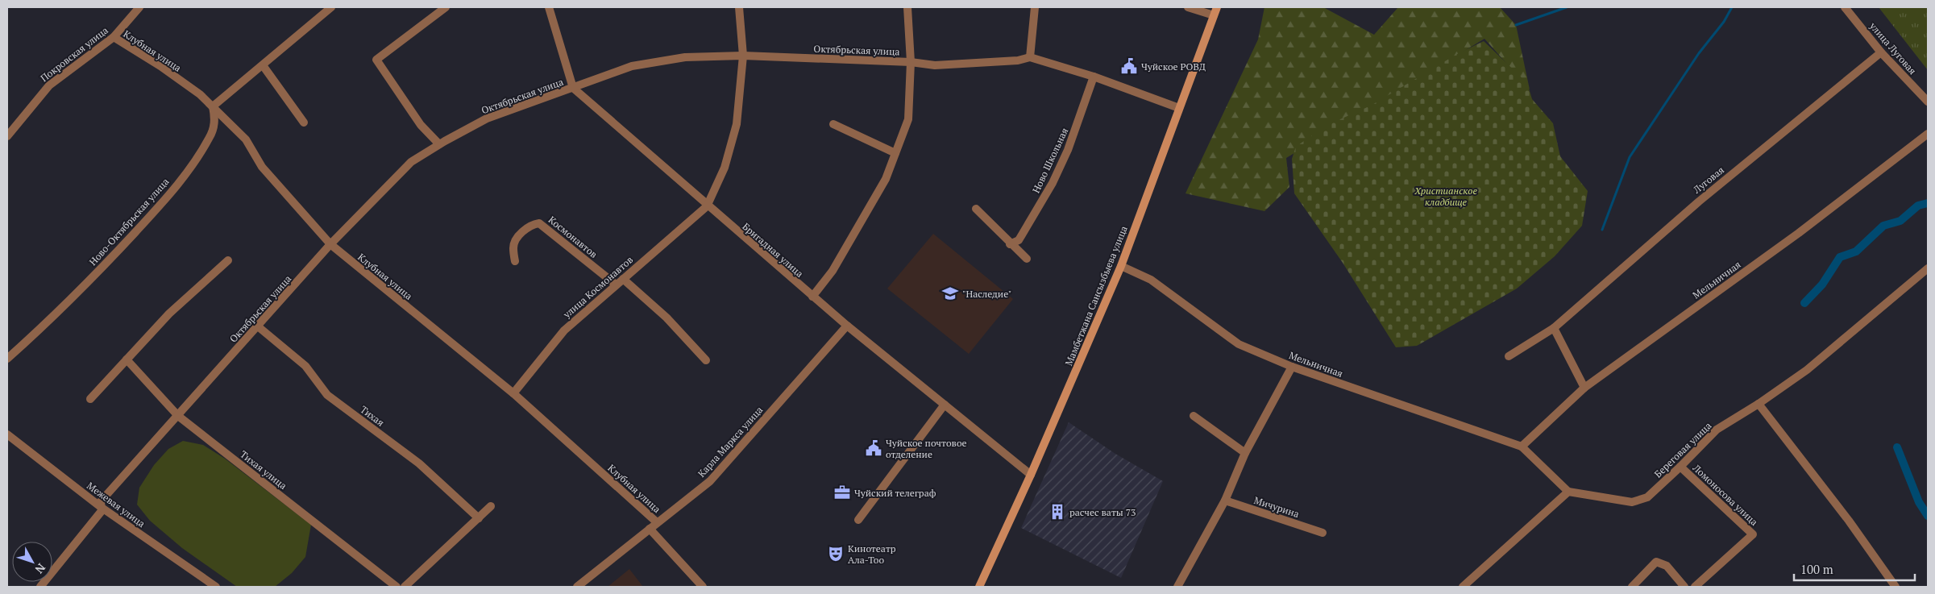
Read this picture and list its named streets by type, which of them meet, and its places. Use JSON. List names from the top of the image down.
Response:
{
  "streets": {
    "main road": ["Мамбетжана Сансызбыева улица"],
    "street": [
      "улица Луговая",
      "Октябрьская улица",
      "Клубная улица",
      "Покровская улица",
      "Ново Школьная",
      "Луговая",
      "Ново-Октябрьская улица",
      "Космонавтов",
      "Бригадная улица",
      "Мельничная",
      "улица Космонавтов",
      "Тихая",
      "Карла Маркса улица",
      "Береговая улица",
      "Тихая улица",
      "Ломоносова улица",
      "Межевая улица",
      "Мичурина"
    ]
  },
  "crossings": [
    ["улица Луговая", "Луговая"],
    ["Октябрьская улица", "Клубная улица"],
    ["Октябрьская улица", "Ново Школьная"],
    ["Октябрьская улица", "Бригадная улица"],
    ["Октябрьская улица", "Мамбетжана Сансызбыева улица"],
    ["Октябрьская улица", "Тихая"],
    ["Октябрьская улица", "Тихая улица"],
    ["Октябрьская улица", "Межевая улица"],
    ["Клубная улица", "Покровская улица"],
    ["Клубная улица", "Ново-Октябрьская улица"],
    ["Клубная улица", "улица Космонавтов"],
    ["Клубная улица", "Карла Маркса улица"],
    ["Космонавтов", "улица Космонавтов"],
    ["Бригадная улица", "улица Космонавтов"],
    ["Бригадная улица", "Мамбетжана Сансызбыева улица"],
    ["Бригадная улица", "Карла Маркса улица"],
    ["Мельничная", "Мамбетжана Сансызбыева улица"],
    ["Мельничная", "Береговая улица"],
    ["Береговая улица", "Ломоносова улица"]
  ],
  "parks": ["Христианское кладбище"],
  "places": {
    "public building": ["Чуйское РОВД", "Чуйское почтовое отделение"],
    "school or university": ["\"Наследие\""],
    "office": ["Чуйский телеграф"],
    "building": ["расчес ваты 73"],
    "theatre": ["Кинотеатр Ала-Тоо"]
  },
  "scale_bar": "100 m",
  "north": "bottom right"
}
